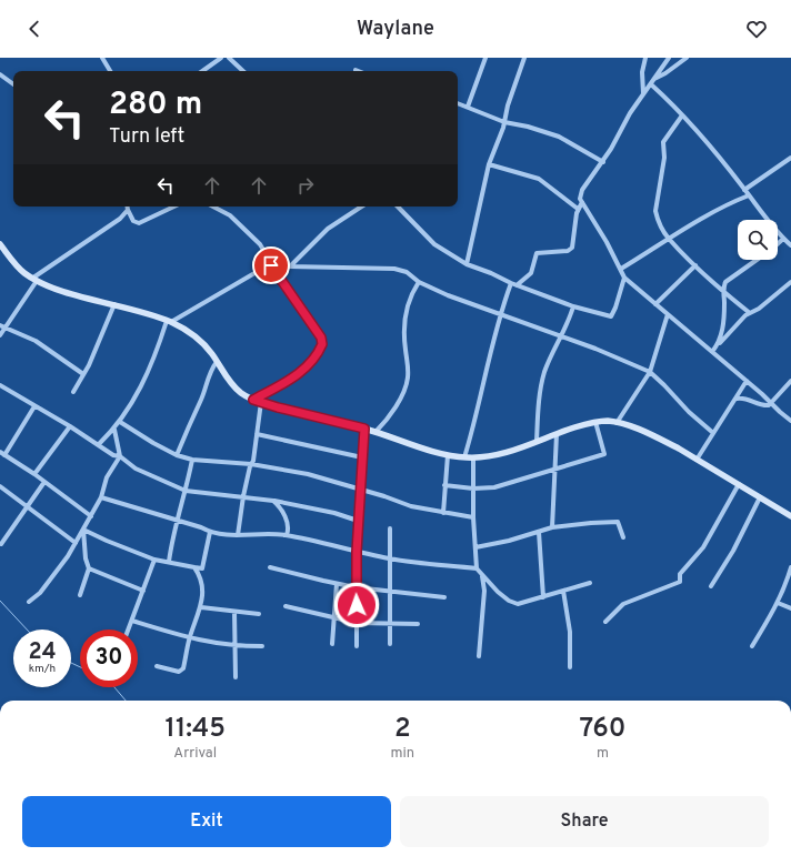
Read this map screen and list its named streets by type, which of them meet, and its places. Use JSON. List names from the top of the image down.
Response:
{
  "page": {
    "header": "Waylane",
    "turn": ["280 m", "Turn left"],
    "speed": "24 km/h",
    "limit": "30",
    "eta": [
      "11:45",
      "Arrival",
      "2",
      "min",
      "760",
      "m"
    ],
    "buttons": ["Exit", "Share"]
  }
}
